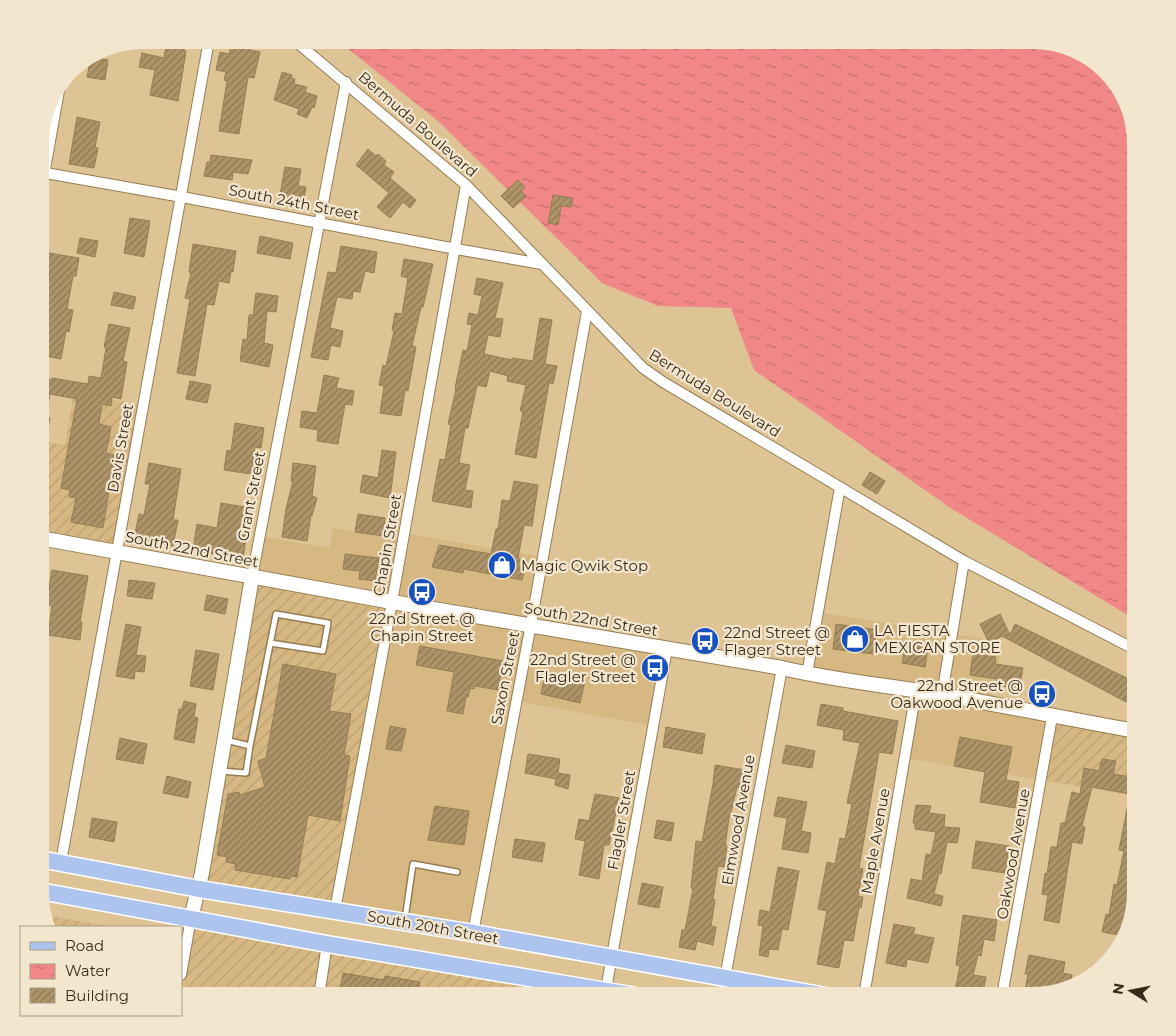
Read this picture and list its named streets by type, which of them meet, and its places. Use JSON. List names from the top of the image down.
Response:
{
  "streets": {
    "main road": ["South 20th Street"],
    "street": [
      "Bermuda Boulevard",
      "South 24th Street",
      "Davis Street",
      "Grant Street",
      "Chapin Street",
      "South 22nd Street",
      "Saxon Street",
      "Flagler Street",
      "Elmwood Avenue",
      "Maple Avenue",
      "Oakwood Avenue"
    ]
  },
  "crossings": [
    ["Bermuda Boulevard", "South 24th Street"],
    ["Bermuda Boulevard", "Grant Street"],
    ["Bermuda Boulevard", "Chapin Street"],
    ["Bermuda Boulevard", "Saxon Street"],
    ["South 24th Street", "Davis Street"],
    ["South 24th Street", "Grant Street"],
    ["South 24th Street", "Chapin Street"],
    ["Davis Street", "South 22nd Street"],
    ["Davis Street", "South 20th Street"],
    ["Grant Street", "South 22nd Street"],
    ["Grant Street", "South 20th Street"],
    ["Chapin Street", "South 22nd Street"],
    ["Chapin Street", "South 20th Street"],
    ["South 22nd Street", "Saxon Street"],
    ["South 22nd Street", "Flagler Street"],
    ["South 22nd Street", "Elmwood Avenue"],
    ["South 22nd Street", "Maple Avenue"],
    ["South 22nd Street", "Oakwood Avenue"],
    ["Saxon Street", "South 20th Street"],
    ["Flagler Street", "South 20th Street"],
    ["Elmwood Avenue", "South 20th Street"]
  ],
  "places": {
    "shop": ["Magic Qwik Stop", "LA FIESTA MEXICAN STORE"],
    "bus stop": [
      "22nd Street @ Chapin Street",
      "22nd Street @ Flager Street",
      "22nd Street @ Flagler Street",
      "22nd Street @ Oakwood Avenue"
    ]
  },
  "legend": ["Road", "Water", "Building"],
  "north": "left"
}
